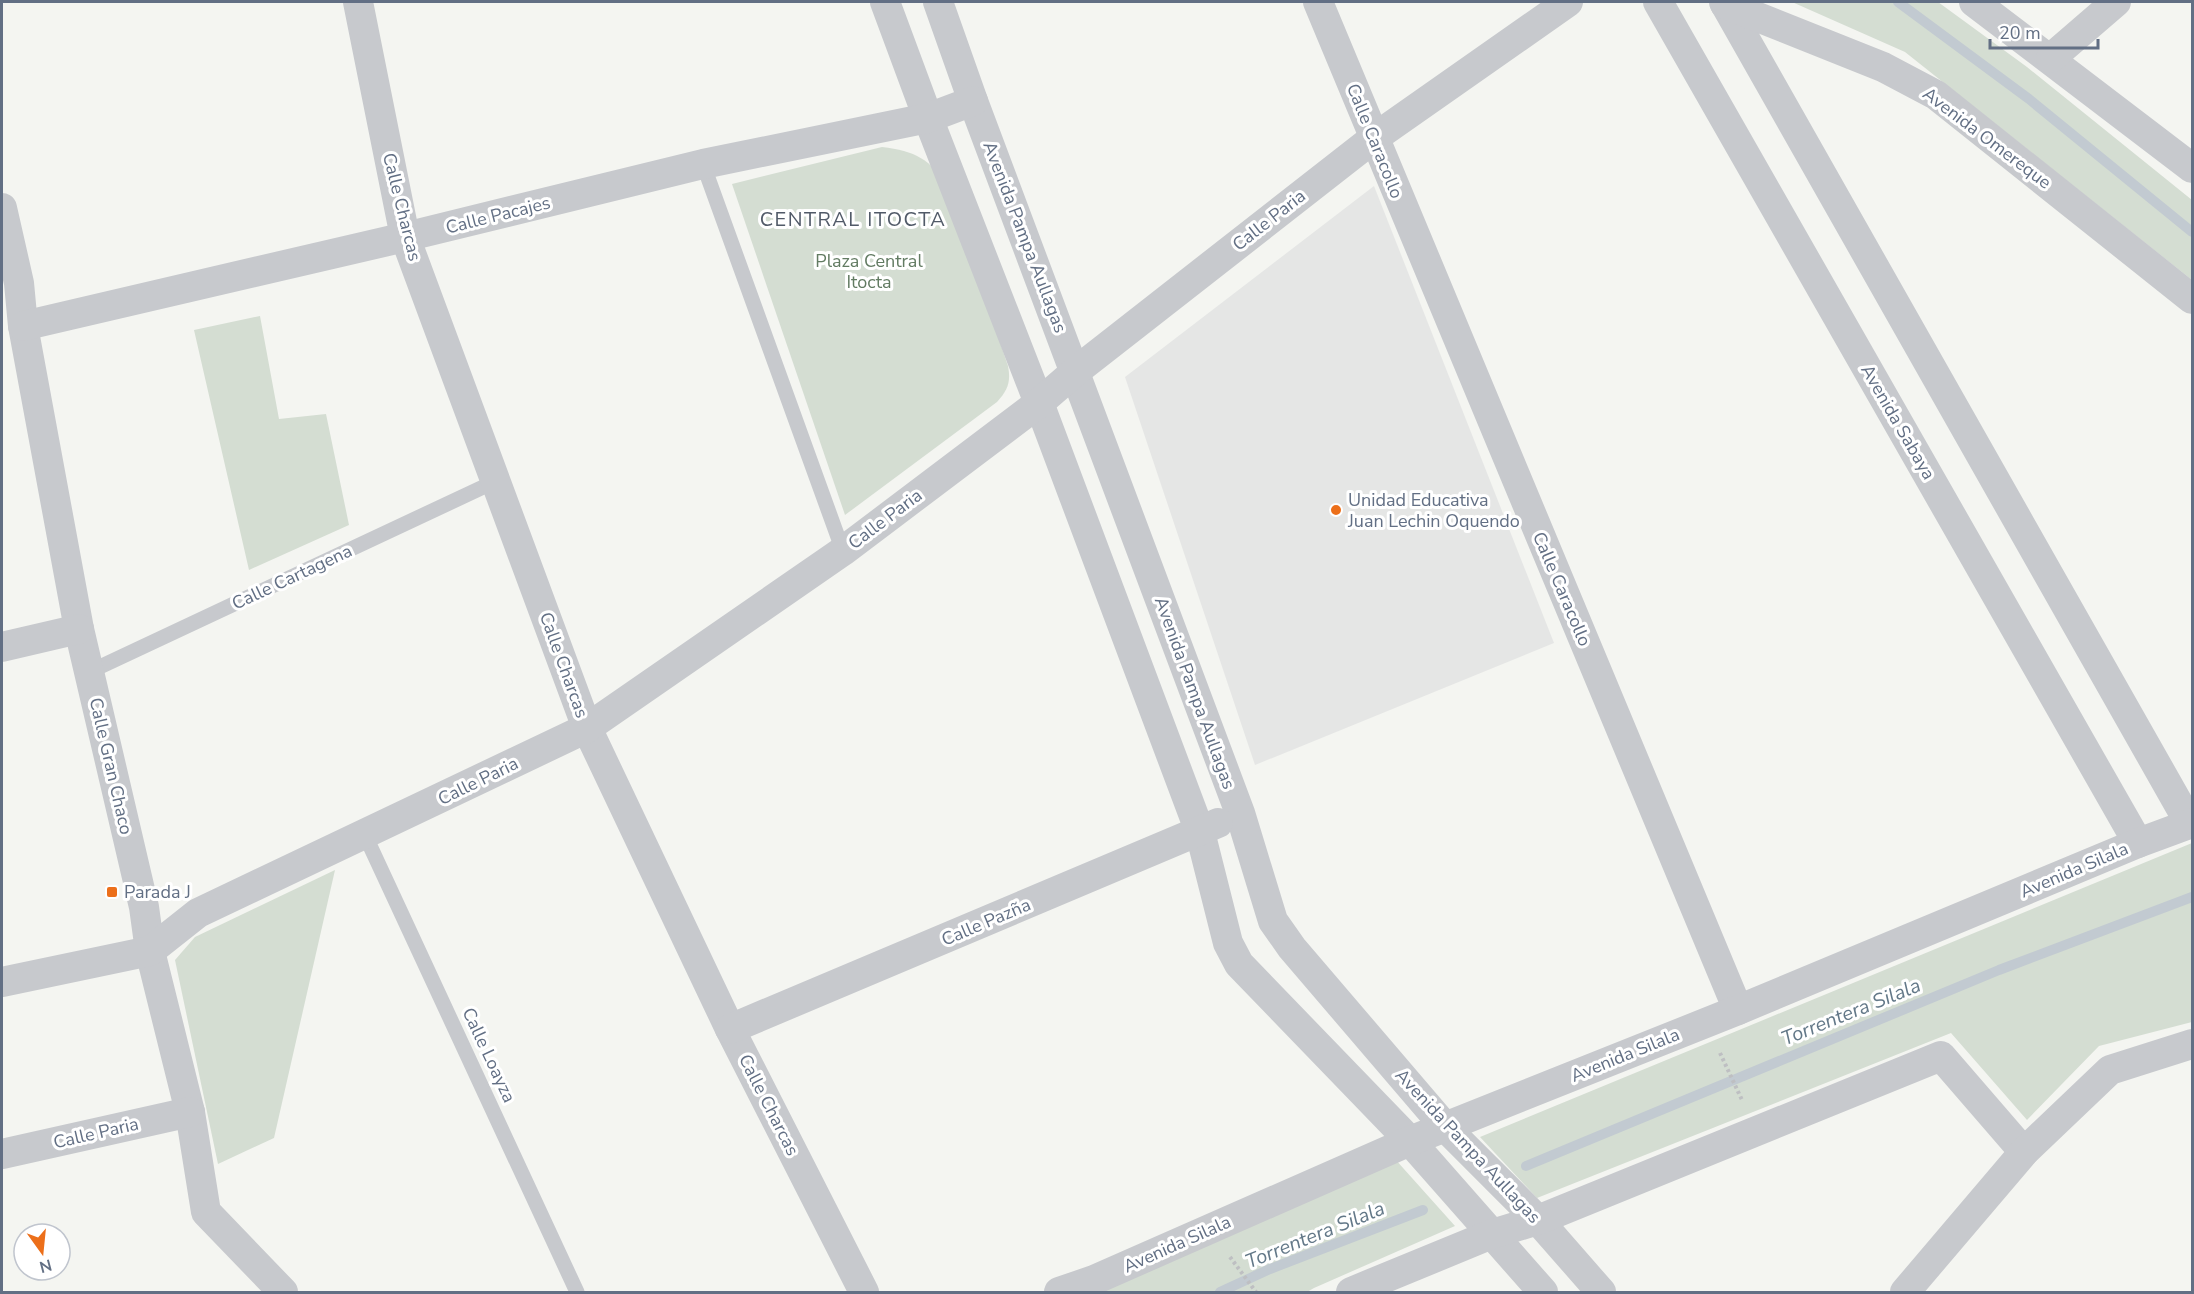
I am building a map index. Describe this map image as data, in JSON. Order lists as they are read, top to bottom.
{
  "streets": {
    "street": [
      "Avenida Omereque",
      "Calle Caracollo",
      "Calle Charcas",
      "Calle Pacajes",
      "Calle Paria",
      "Avenida Pampa Aullagas",
      "Avenida Sabaya",
      "Calle Gran Chaco",
      "Avenida Silala",
      "Calle Pazña"
    ],
    "lane": ["Calle Cartagena", "Calle Loayza"]
  },
  "crossings": [
    ["Calle Caracollo", "Calle Paria"],
    ["Calle Caracollo", "Avenida Silala"],
    ["Calle Charcas", "Calle Pacajes"],
    ["Calle Charcas", "Calle Paria"],
    ["Calle Charcas", "Calle Cartagena"],
    ["Calle Charcas", "Calle Pazña"],
    ["Calle Pacajes", "Avenida Pampa Aullagas"],
    ["Calle Pacajes", "Calle Gran Chaco"],
    ["Calle Paria", "Avenida Pampa Aullagas"],
    ["Calle Paria", "Calle Gran Chaco"],
    ["Calle Paria", "Calle Loayza"],
    ["Avenida Pampa Aullagas", "Avenida Silala"],
    ["Avenida Pampa Aullagas", "Calle Pazña"],
    ["Avenida Sabaya", "Avenida Silala"],
    ["Calle Cartagena", "Calle Gran Chaco"]
  ],
  "districts": ["CENTRAL ITOCTA"],
  "water": ["Torrentera Silala"],
  "parks": ["Plaza Central Itocta"],
  "places": {
    "other": ["Unidad Educativa Juan Lechin Oquendo"],
    "transit": ["Parada J"]
  },
  "scale_bar": "20 m",
  "north": "bottom"
}
